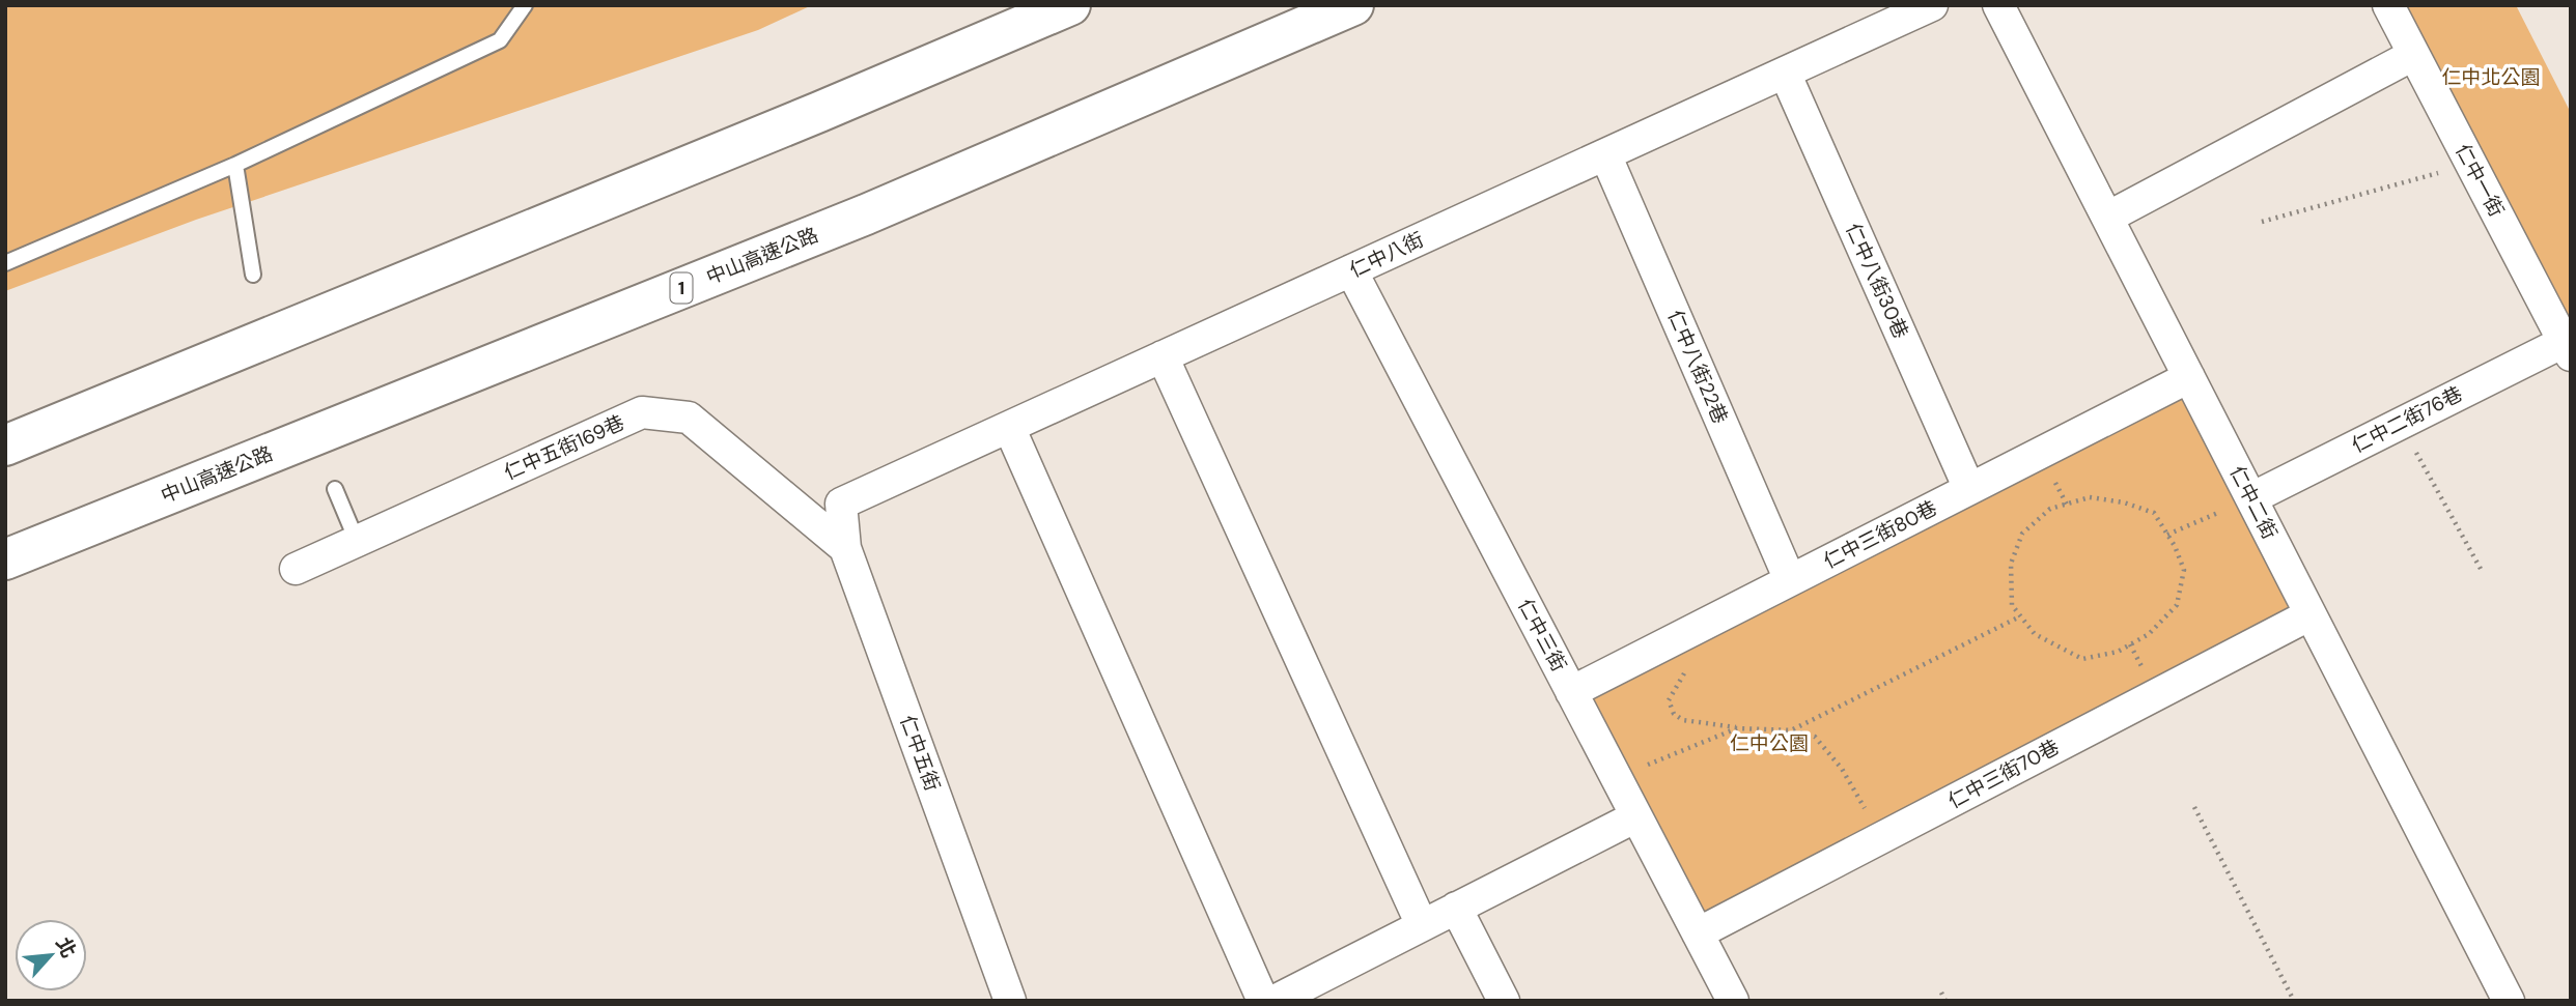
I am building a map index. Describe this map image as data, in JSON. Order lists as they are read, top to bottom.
{
  "streets": {
    "highway": ["中山高速公路", "1"],
    "street": [
      "仁中一街",
      "仁中八街",
      "仁中八街30巷",
      "仁中八街22巷",
      "仁中二街76巷",
      "仁中五街169巷",
      "仁中二街",
      "仁中三街80巷",
      "仁中三街",
      "仁中五街",
      "仁中三街70巷"
    ]
  },
  "crossings": [
    ["仁中一街", "仁中二街76巷"],
    ["仁中八街", "仁中八街30巷"],
    ["仁中八街", "仁中八街22巷"],
    ["仁中八街", "仁中三街"],
    ["仁中八街", "仁中五街"],
    ["仁中八街30巷", "仁中三街80巷"],
    ["仁中八街22巷", "仁中三街80巷"],
    ["仁中二街76巷", "仁中二街"],
    ["仁中五街169巷", "仁中五街"],
    ["仁中二街", "仁中三街80巷"],
    ["仁中二街", "仁中三街70巷"],
    ["仁中三街80巷", "仁中三街"],
    ["仁中三街", "仁中三街70巷"]
  ],
  "parks": ["仁中北公園", "仁中公園"],
  "north": "top right"
}
